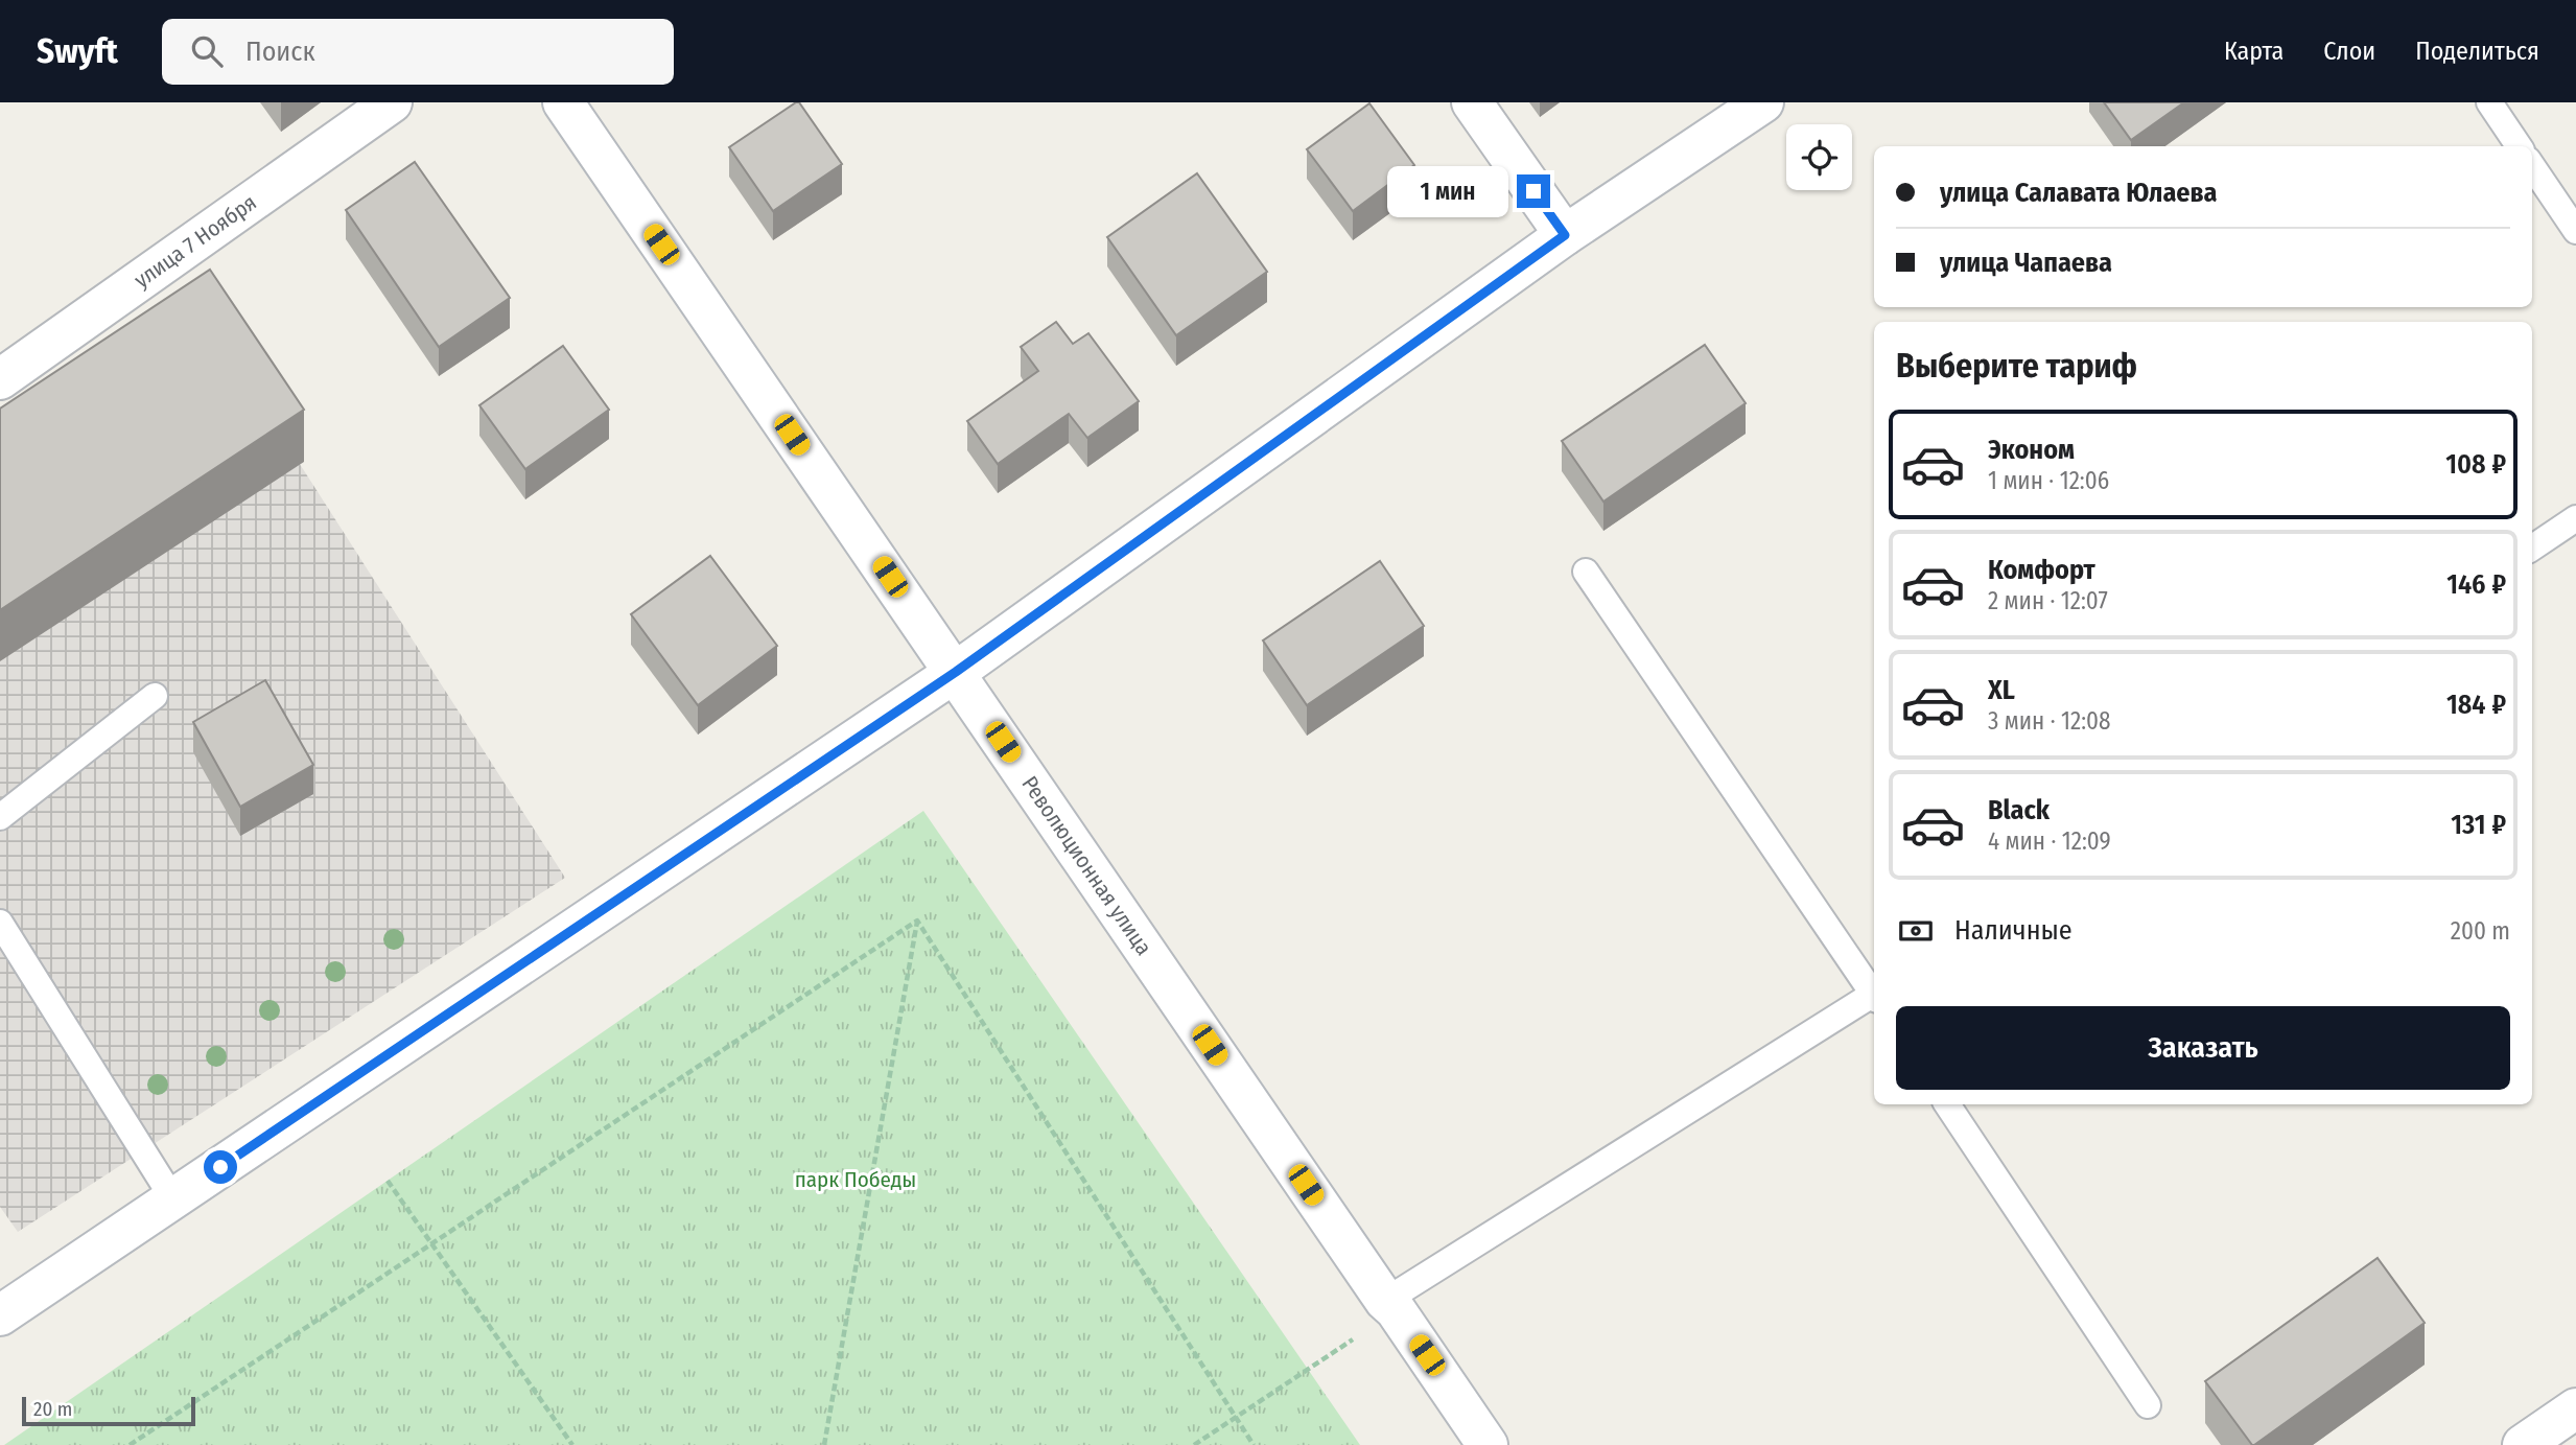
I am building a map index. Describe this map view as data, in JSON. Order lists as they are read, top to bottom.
{
  "streets": {
    "street": ["улица 7 Ноября", "Революционная улица"]
  },
  "parks": ["парк Победы"],
  "scale_bar": "20 m",
  "page": {
    "header": "Swyft",
    "search": "Поиск",
    "nav": ["Карта", "Слои", "Поделиться"],
    "banner": ["улица Салавата Юлаева", "улица Чапаева"],
    "bubble": "1 мин",
    "heading": "Выберите тариф",
    "list": [
      {
        "name": "Эконом",
        "note": "1 мин · 12:06",
        "value": "108 ₽"
      },
      {
        "name": "Комфорт",
        "note": "2 мин · 12:07",
        "value": "146 ₽"
      },
      {
        "name": "XL",
        "note": "3 мин · 12:08",
        "value": "184 ₽"
      },
      {
        "name": "Black",
        "note": "4 мин · 12:09",
        "value": "131 ₽"
      }
    ],
    "pay": ["Наличные", "200 m"],
    "buttons": "Заказать",
    "scale": "20 m"
  }
}
